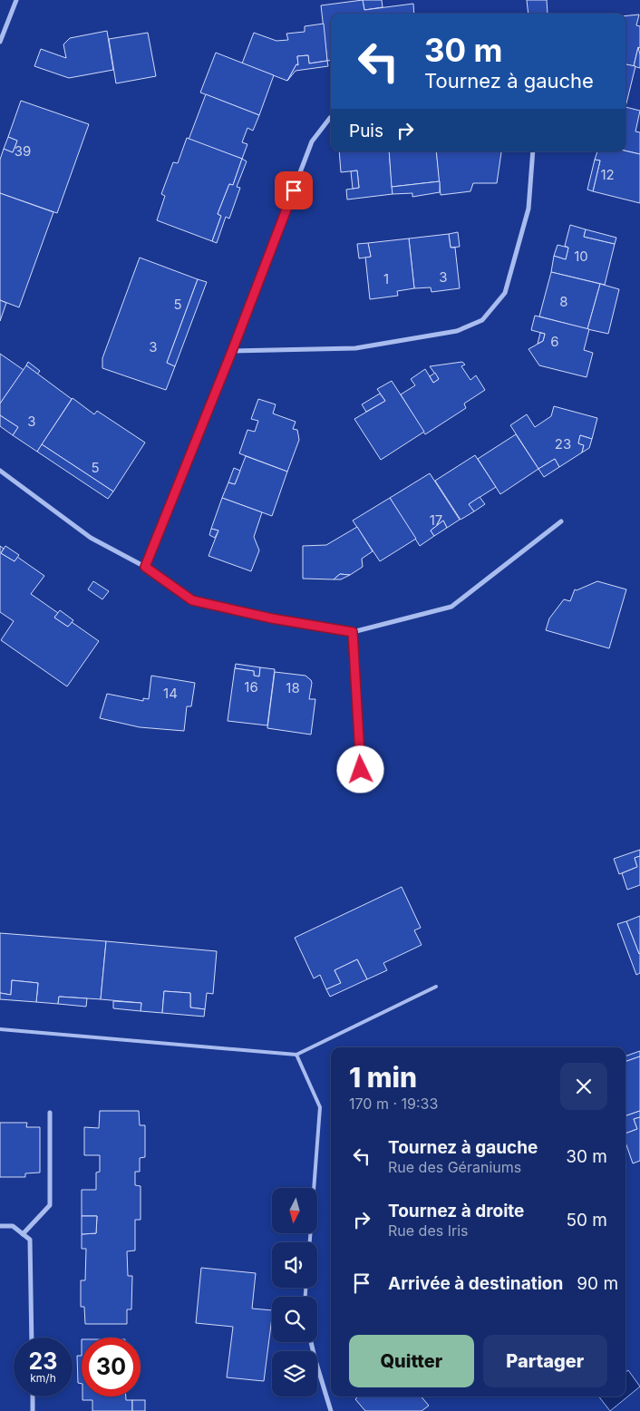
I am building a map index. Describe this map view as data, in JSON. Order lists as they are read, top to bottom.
{
  "house_numbers": [
    "39",
    "12",
    "10",
    "3",
    "1",
    "8",
    "5",
    "6",
    "3",
    "3",
    "23",
    "5",
    "17",
    "16",
    "18",
    "14"
  ],
  "north": "bottom",
  "page": {
    "turn": ["30 m", "Tournez à gauche"],
    "then": "Puis",
    "heading": ["1 min", "170 m · 19:33"],
    "list": [
      {
        "name": "Tournez à gauche",
        "note": "Rue des Géraniums",
        "value": "30 m"
      },
      {
        "name": "Tournez à droite",
        "note": "Rue des Iris",
        "value": "50 m"
      },
      {
        "name": "Arrivée à destination",
        "value": "90 m"
      }
    ],
    "buttons": ["Quitter", "Partager"],
    "speed": "23 km/h",
    "limit": "30"
  }
}
